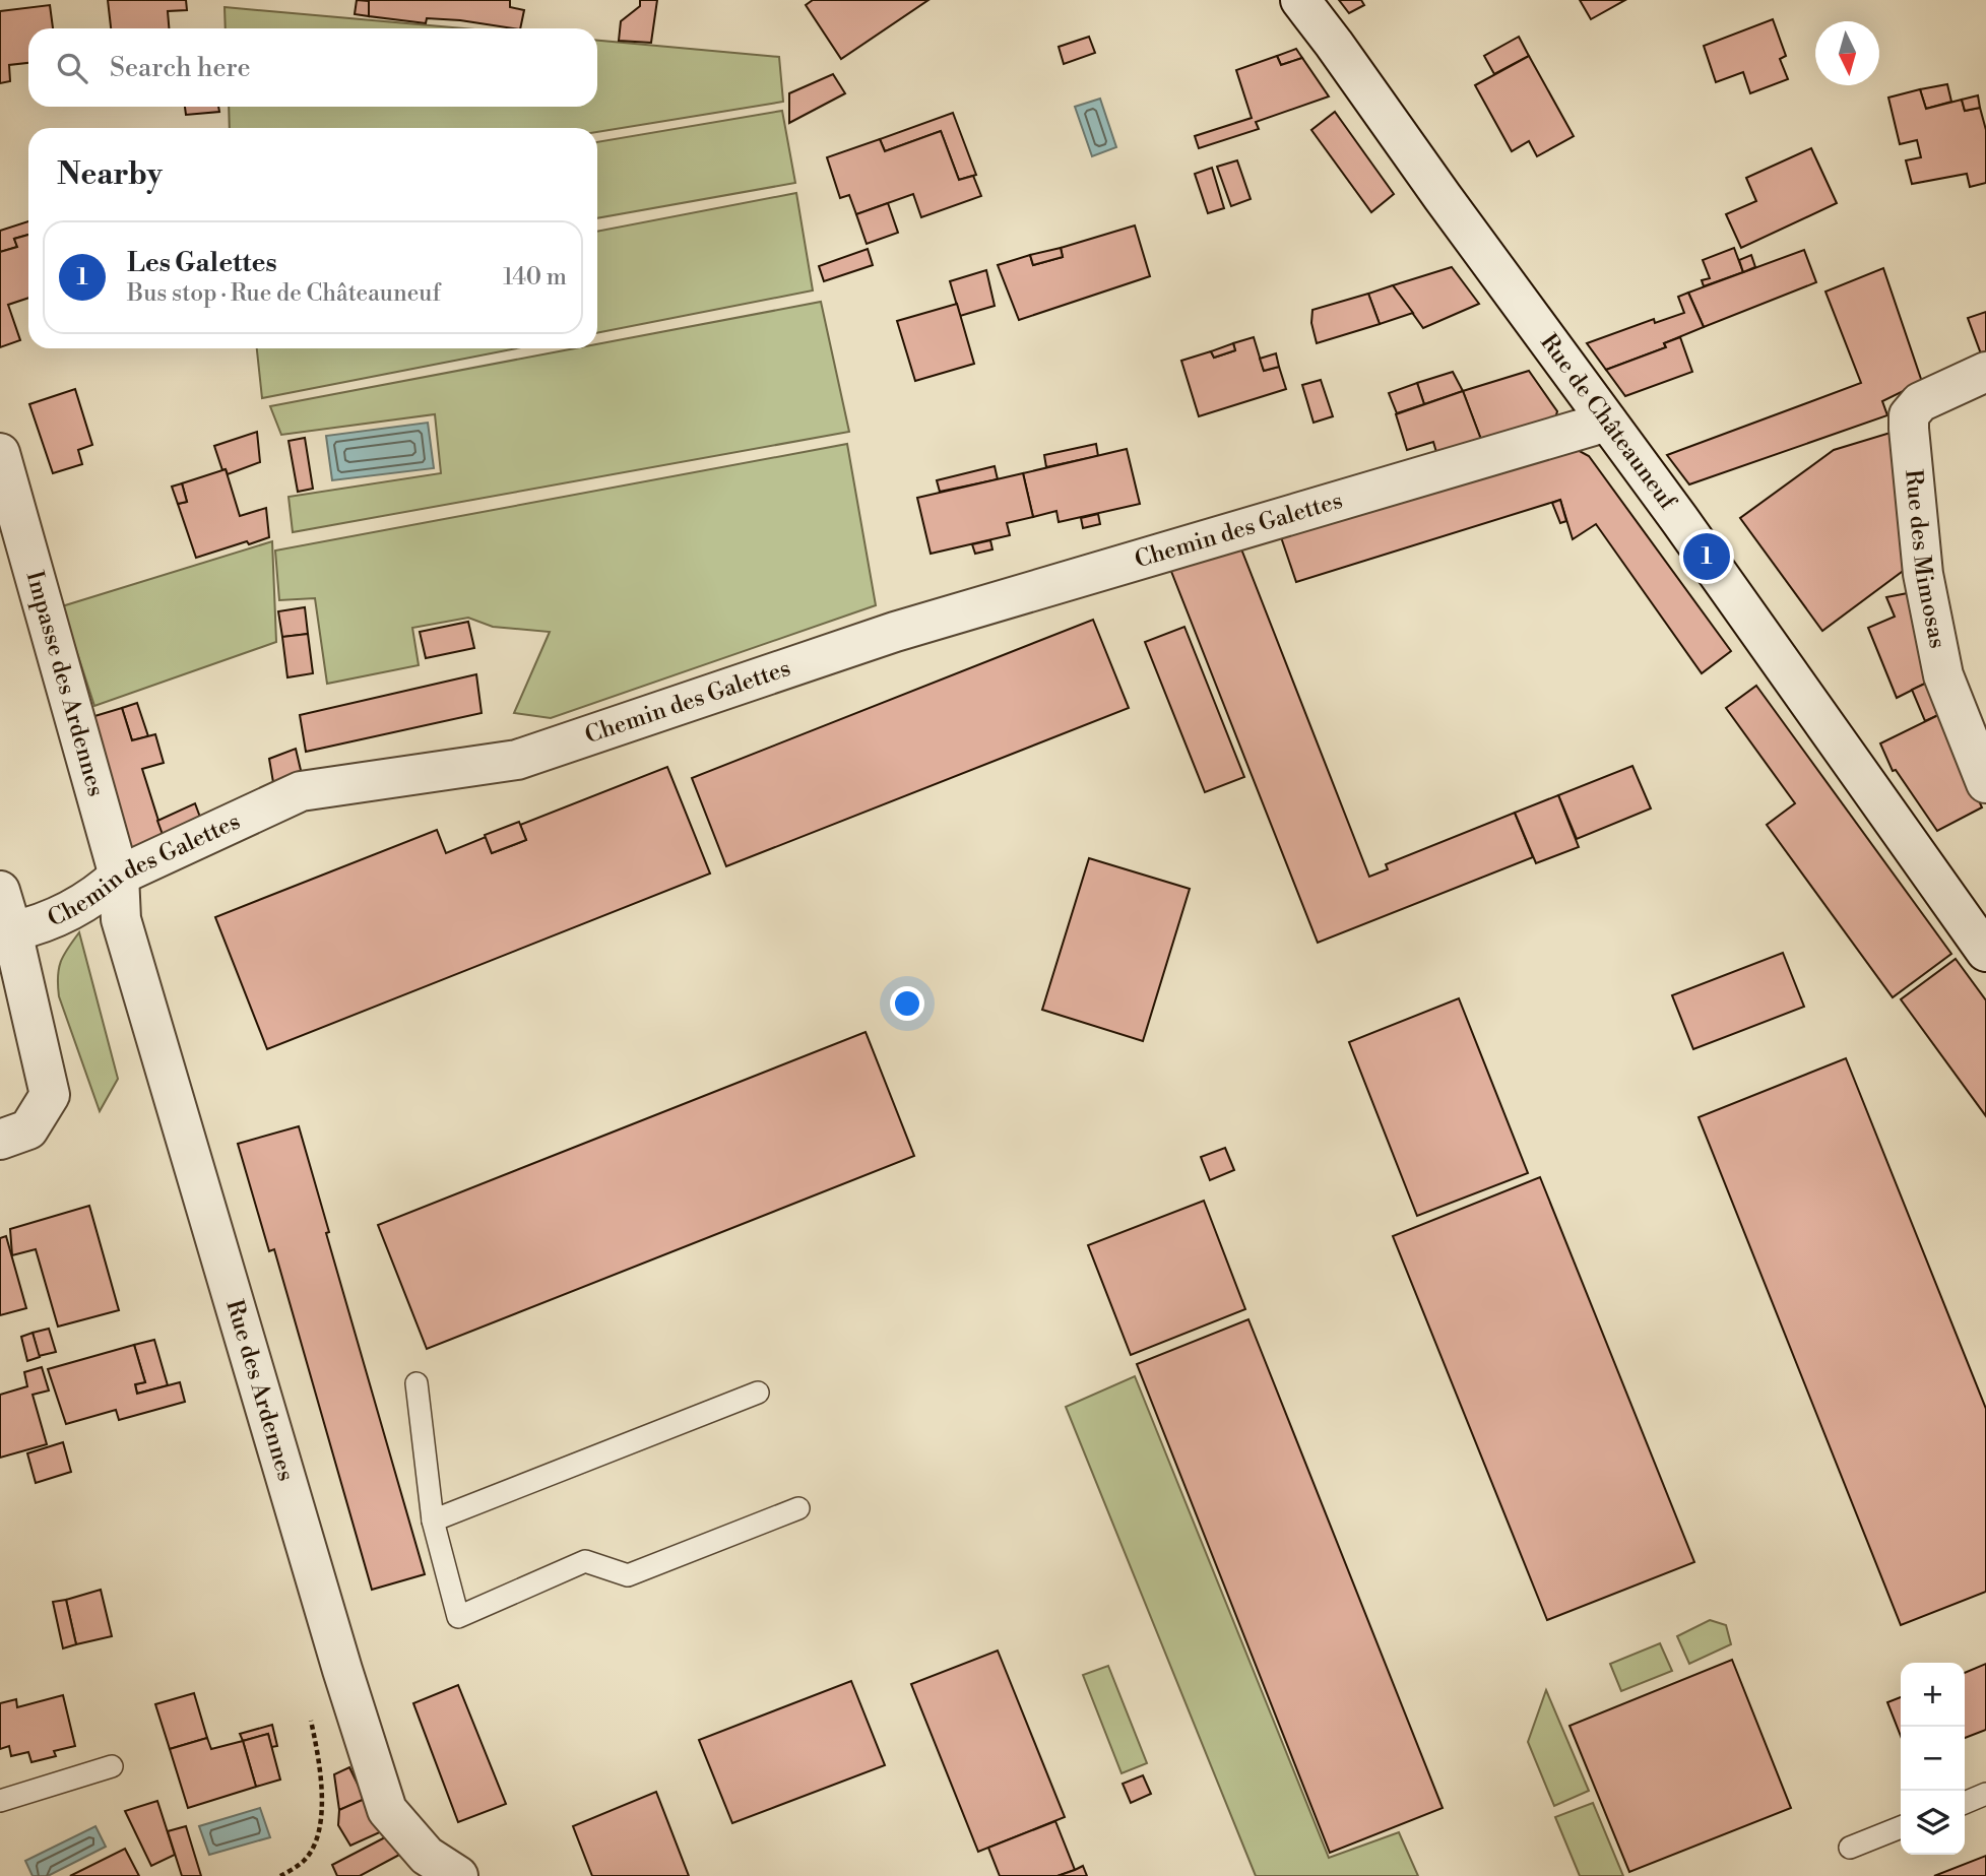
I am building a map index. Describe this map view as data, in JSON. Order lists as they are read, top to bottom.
{
  "streets": {
    "street": [
      "Rue de Châteauneuf",
      "Chemin des Galettes",
      "Rue des Mimosas",
      "Impasse des Ardennes",
      "Rue des Ardennes"
    ]
  },
  "crossings": [
    ["Rue de Châteauneuf", "Chemin des Galettes"],
    ["Chemin des Galettes", "Impasse des Ardennes"],
    ["Chemin des Galettes", "Rue des Ardennes"],
    ["Impasse des Ardennes", "Rue des Ardennes"]
  ],
  "north": "bottom",
  "page": {
    "search": "Search here",
    "heading": "Nearby",
    "list": [
      {
        "mark": "1",
        "name": "Les Galettes",
        "note": "Bus stop · Rue de Châteauneuf",
        "value": "140 m"
      }
    ],
    "pins": "1",
    "map_buttons": ["+", "−"]
  }
}
